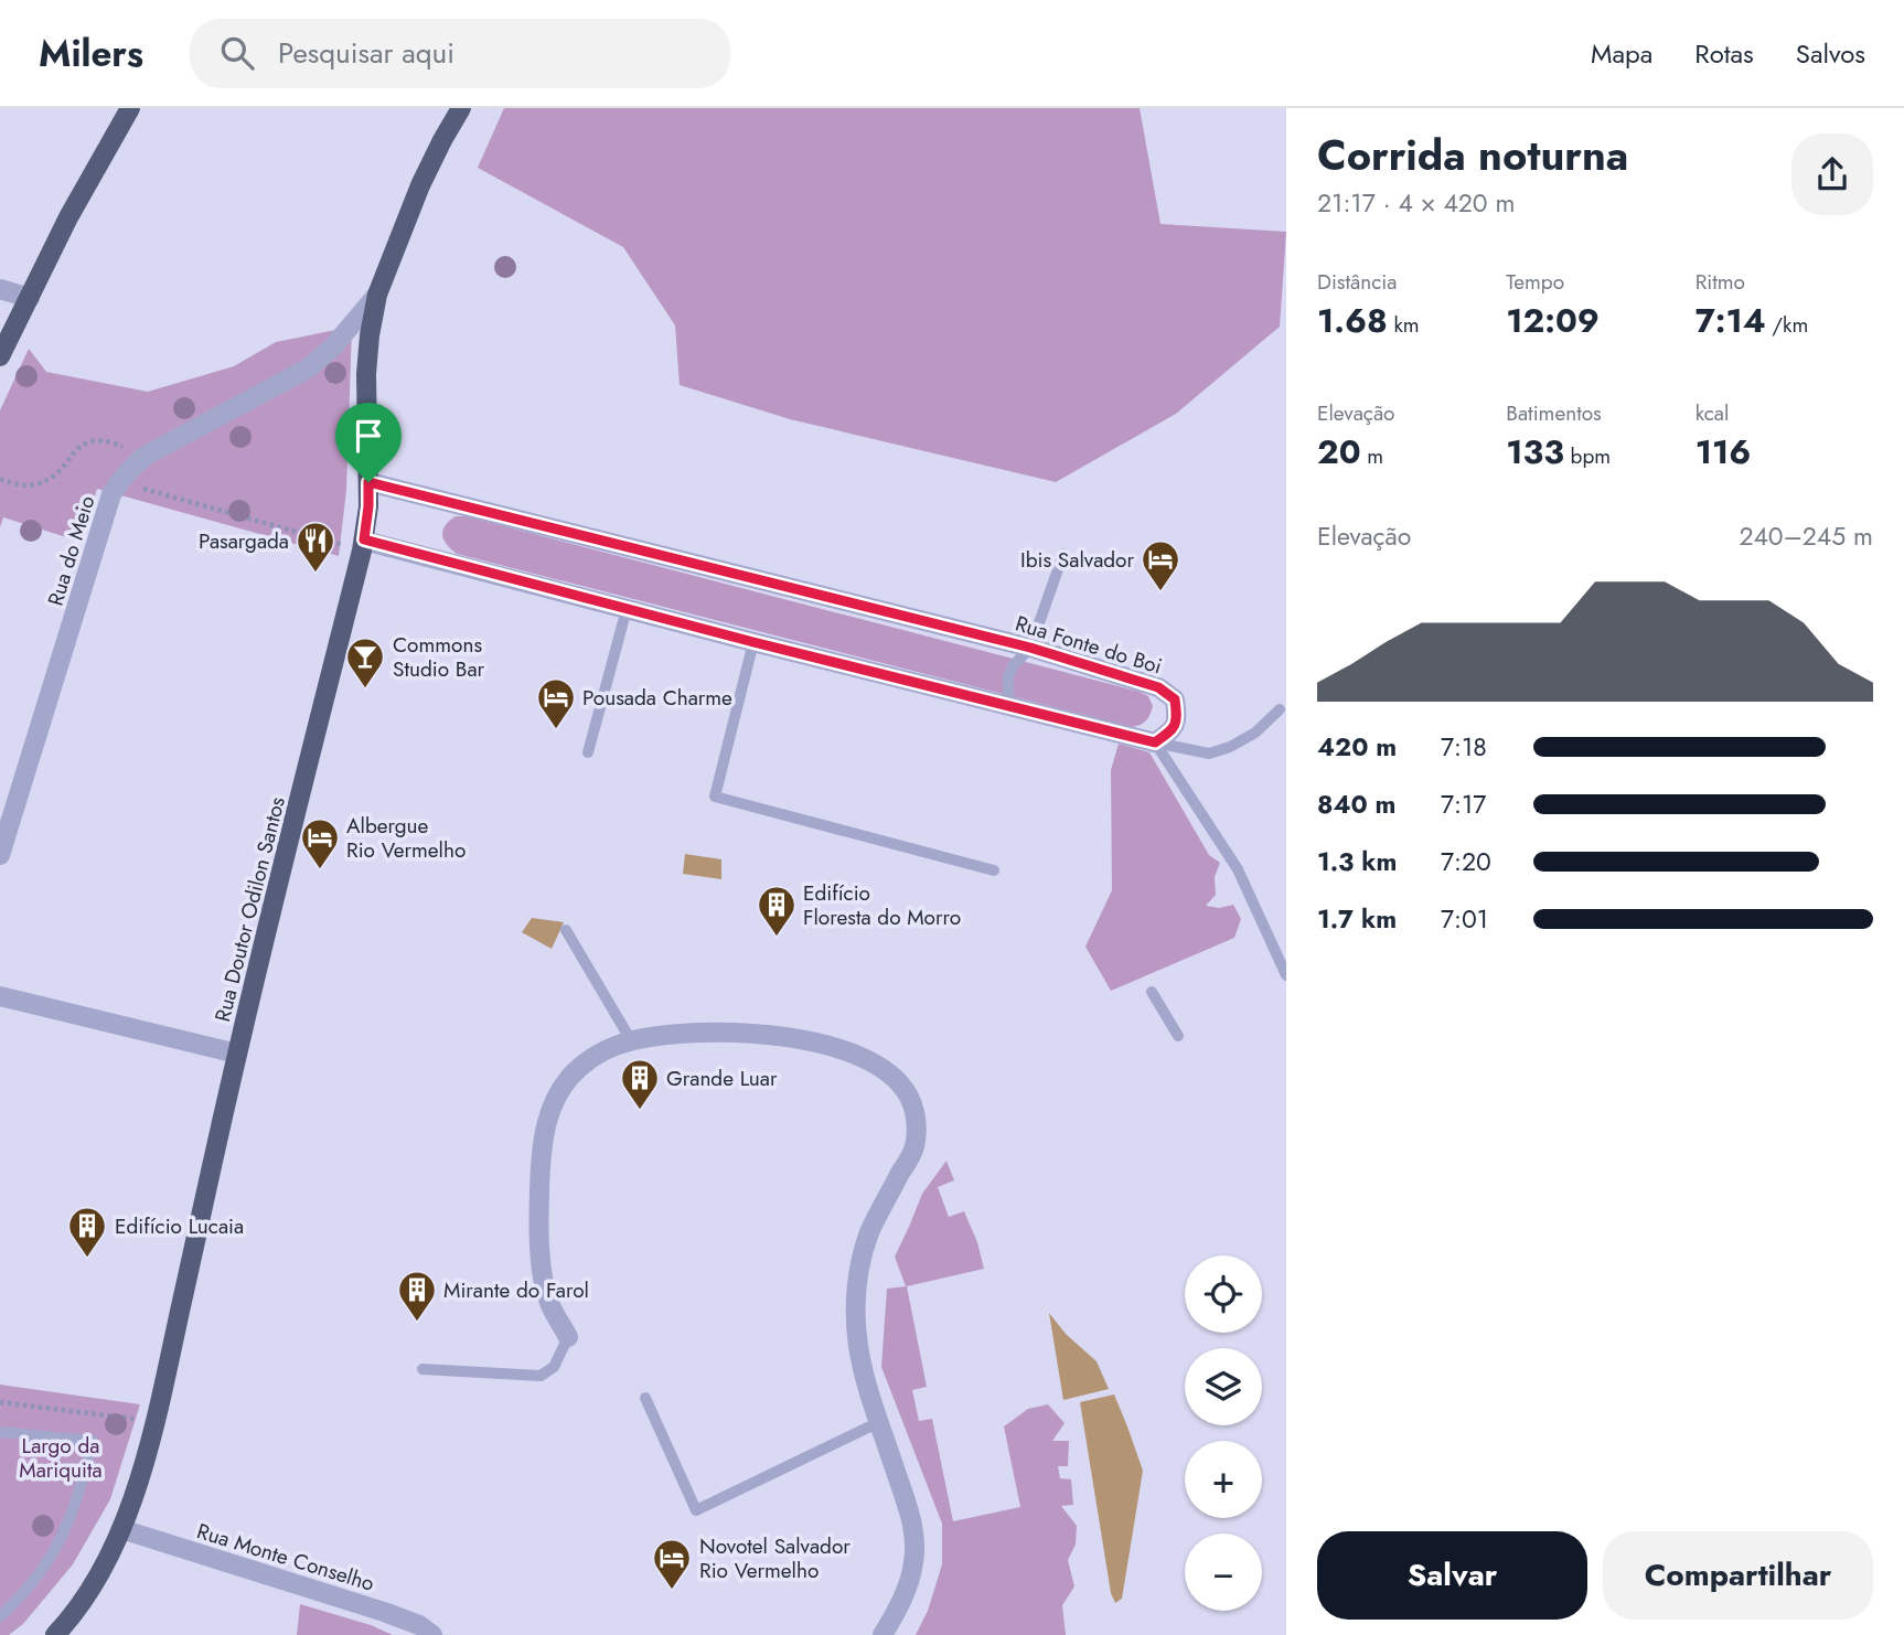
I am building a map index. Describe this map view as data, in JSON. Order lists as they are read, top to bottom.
{
  "streets": {
    "main road": ["Rua Doutor Odilon Santos"],
    "street": ["Rua do Meio", "Rua Fonte do Boi", "Rua Monte Conselho"]
  },
  "crossings": [
    ["Rua do Meio", "Rua Doutor Odilon Santos"],
    ["Rua Fonte do Boi", "Rua Doutor Odilon Santos"],
    ["Rua Doutor Odilon Santos", "Rua Monte Conselho"]
  ],
  "parks": ["Largo da Mariquita"],
  "places": {
    "restaurant": ["Pasargada"],
    "hotel": [
      "Ibis Salvador",
      "Pousada Charme",
      "Albergue Rio Vermelho",
      "Novotel Salvador Rio Vermelho"
    ],
    "bar": ["Commons Studio Bar"],
    "building": [
      "Edifício Floresta do Morro",
      "Grande Luar",
      "Edifício Lucaia",
      "Mirante do Farol"
    ]
  },
  "page": {
    "header": "Milers",
    "search": "Pesquisar aqui",
    "nav": ["Mapa", "Rotas", "Salvos"],
    "heading": ["Corrida noturna", "21:17 · 4 × 420 m"],
    "stats": [
      ["Distância", "1.68 km"],
      ["Tempo", "12:09"],
      ["Ritmo", "7:14 /km"],
      ["Elevação", "20 m"],
      ["Batimentos", "133 bpm"],
      ["kcal", "116"]
    ],
    "chart": ["Elevação", "240–245 m"],
    "list": [
      {
        "name": "420 m",
        "note": "7:18"
      },
      {
        "name": "840 m",
        "note": "7:17"
      },
      {
        "name": "1.3 km",
        "note": "7:20"
      },
      {
        "name": "1.7 km",
        "note": "7:01"
      }
    ],
    "map_buttons": ["+", "−"],
    "buttons": ["Salvar", "Compartilhar"]
  }
}
